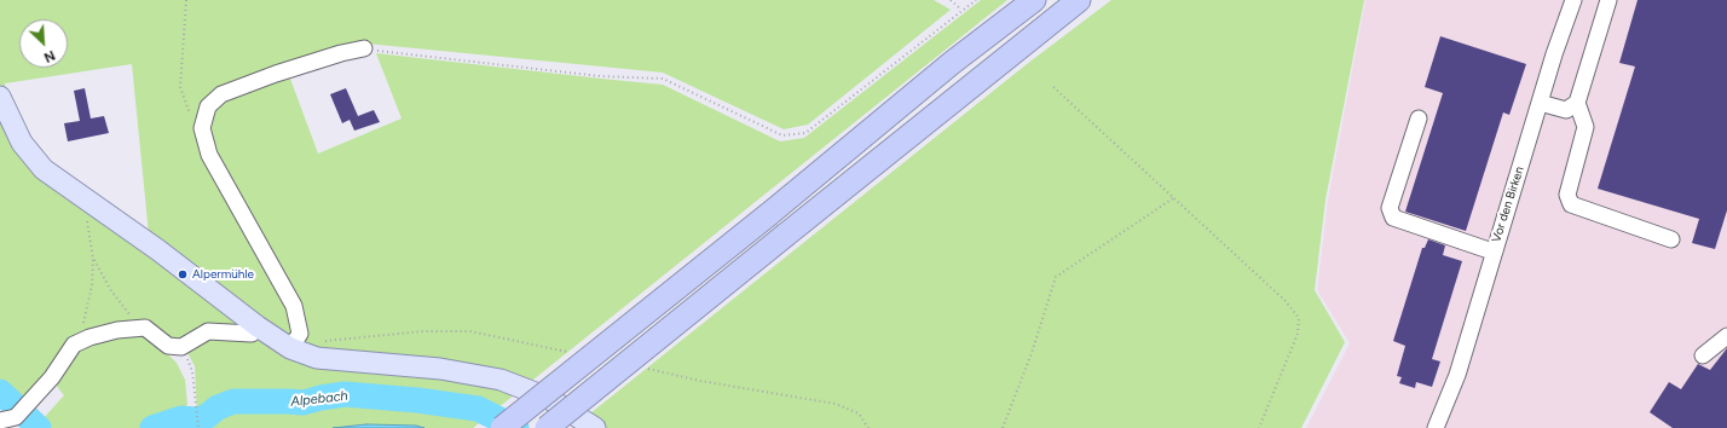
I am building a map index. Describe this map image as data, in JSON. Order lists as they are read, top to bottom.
{
  "streets": {
    "street": ["Vor den Birken"]
  },
  "water": ["Alpebach"],
  "places": ["Alpermühle"],
  "north": "bottom right"
}
